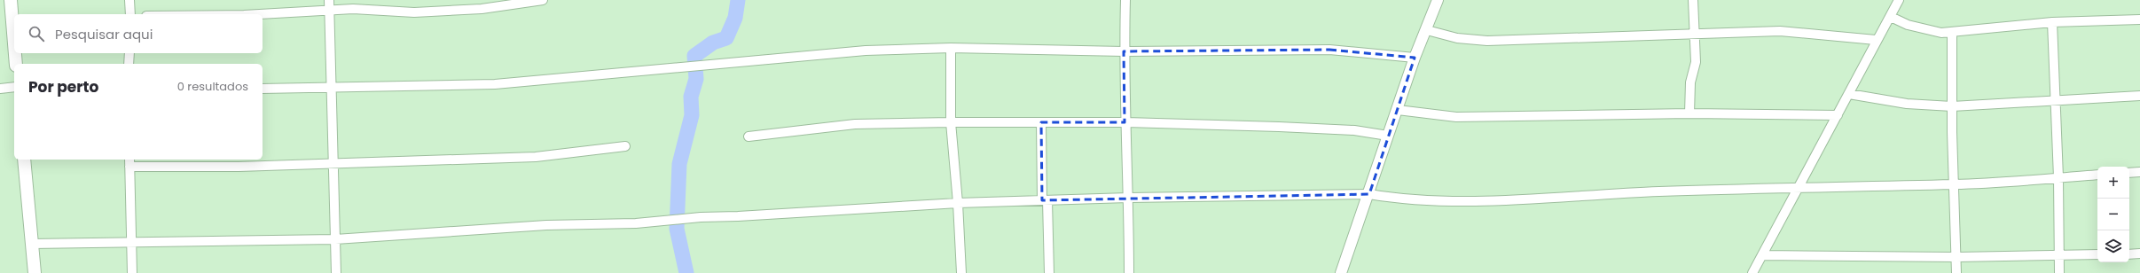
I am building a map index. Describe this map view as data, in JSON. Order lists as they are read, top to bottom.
{
  "page": {
    "search": "Pesquisar aqui",
    "heading": ["Por perto", "0 resultados"],
    "map_buttons": ["+", "−"]
  }
}
